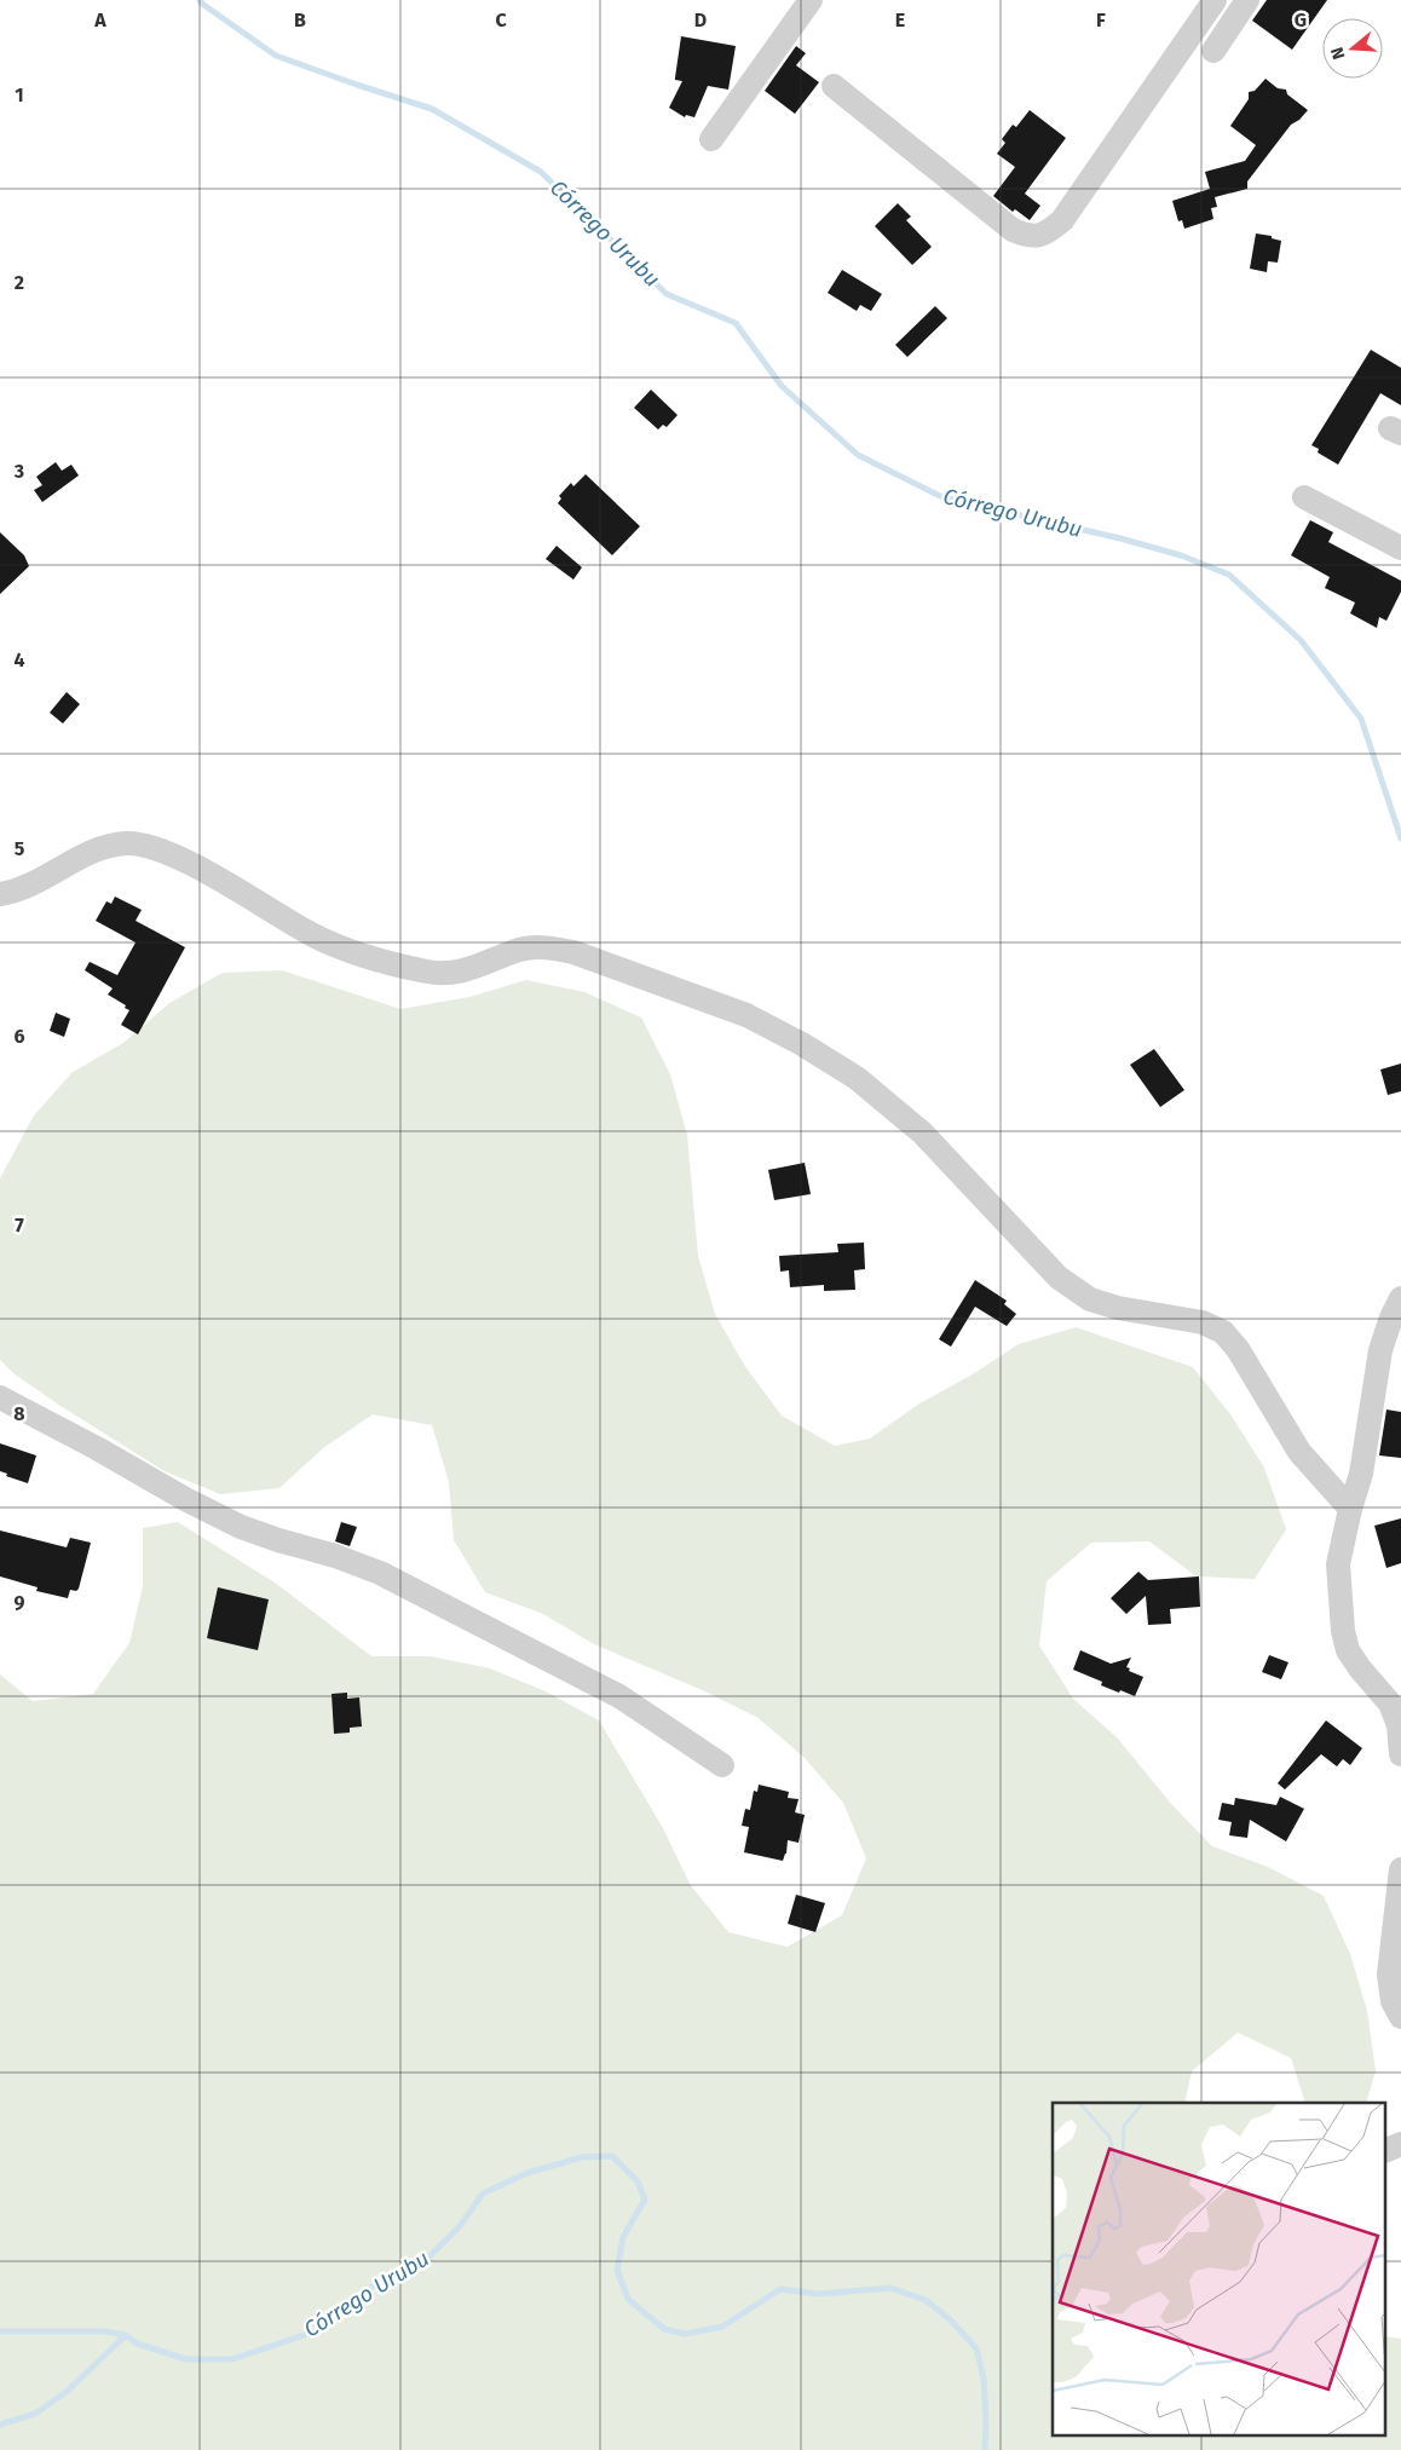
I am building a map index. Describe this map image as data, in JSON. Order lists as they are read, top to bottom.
{
  "water": ["Córrego Urubu"],
  "north": "left",
  "grid": {
    "columns": [
      "A",
      "B",
      "C",
      "D",
      "E",
      "F",
      "G"
    ],
    "rows": [
      "1",
      "2",
      "3",
      "4",
      "5",
      "6",
      "7",
      "8",
      "9"
    ]
  }
}
